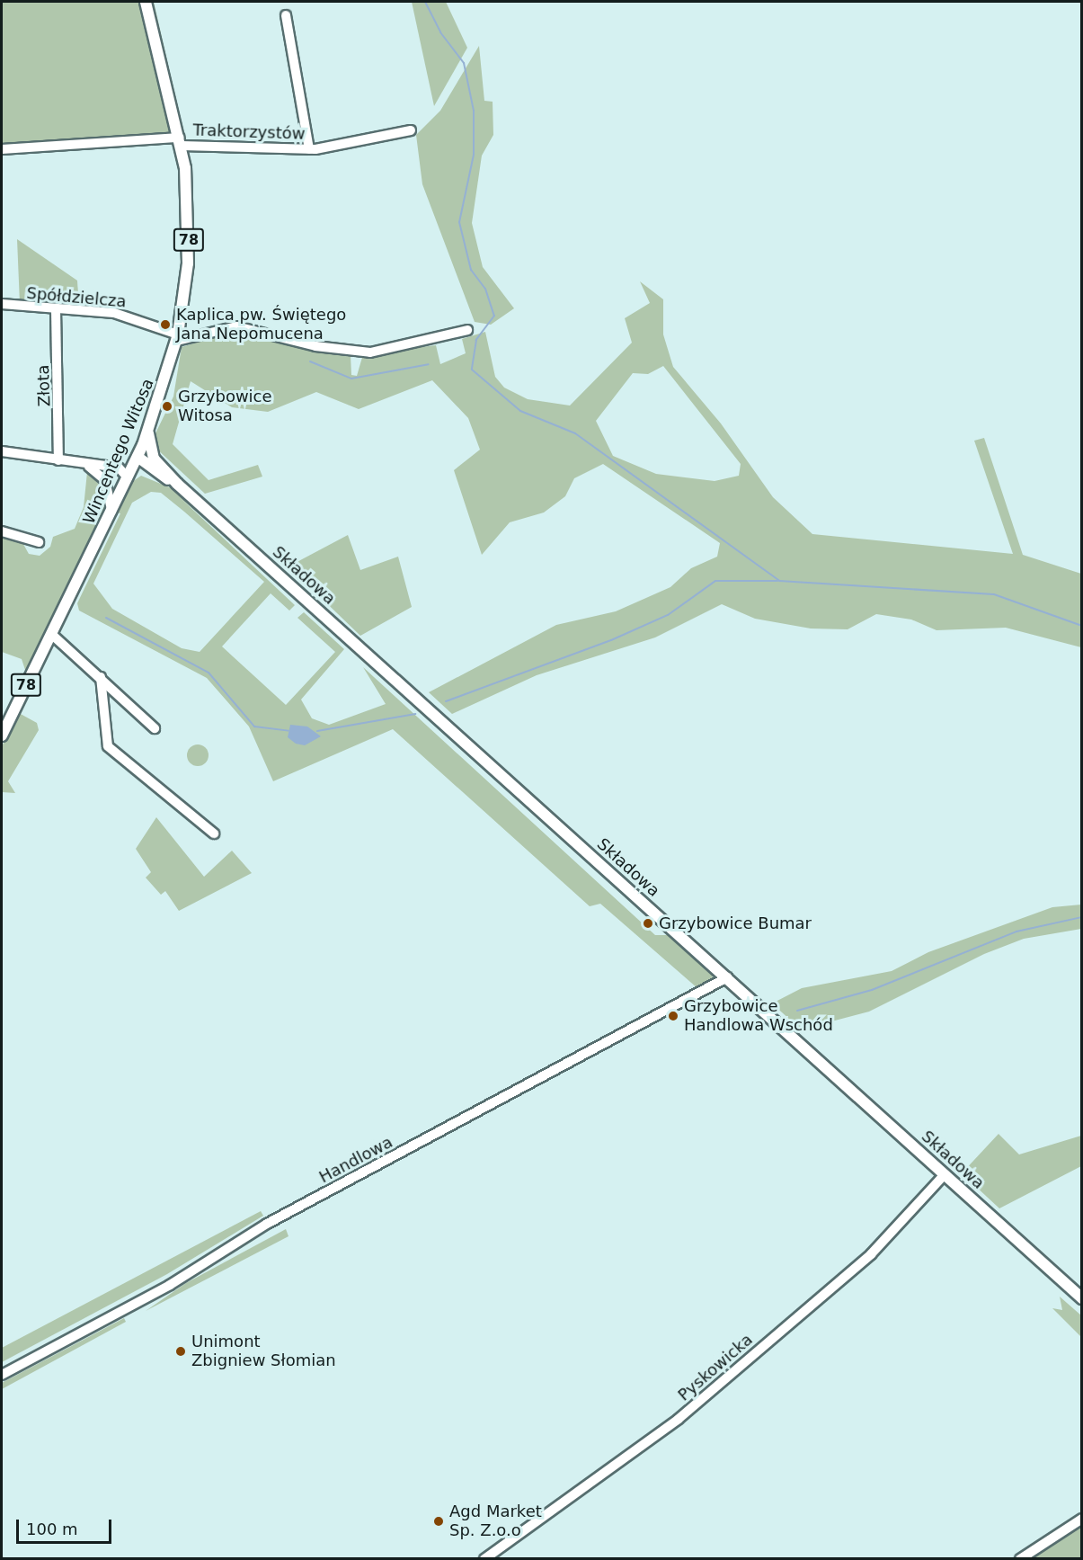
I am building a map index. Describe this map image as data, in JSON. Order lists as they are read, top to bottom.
{
  "streets": {
    "main road": ["78", "Wincentego Witosa", "Składowa"],
    "street": [
      "Traktorzystów",
      "Spółdzielcza",
      "Złota",
      "Handlowa",
      "Pyskowicka"
    ]
  },
  "crossings": [
    ["Traktorzystów", "Wincentego Witosa"],
    ["Spółdzielcza", "Złota"],
    ["Spółdzielcza", "Wincentego Witosa"],
    ["Wincentego Witosa", "Składowa"],
    ["Składowa", "Handlowa"],
    ["Składowa", "Pyskowicka"]
  ],
  "places": [
    "Kaplica pw. Świętego Jana Nepomucena",
    "Grzybowice Witosa",
    "Grzybowice Bumar",
    "Grzybowice Handlowa Wschód",
    "Unimont Zbigniew Słomian",
    "Agd Market Sp. Z.o.o"
  ],
  "scale_bar": "100 m"
}
